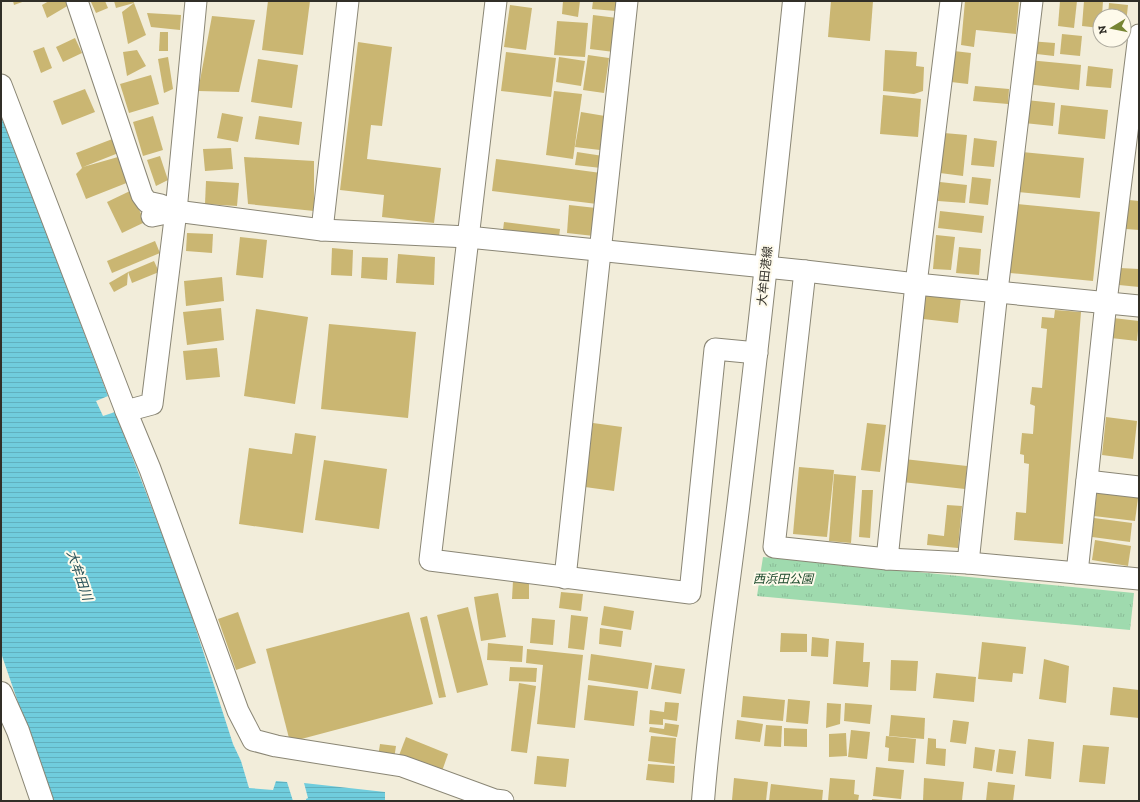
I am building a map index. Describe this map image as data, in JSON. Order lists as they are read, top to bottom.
{
  "streets": {
    "main road": ["大牟田港線"]
  },
  "water": ["大牟田川"],
  "parks": ["西浜田公園"],
  "north": "left"
}
